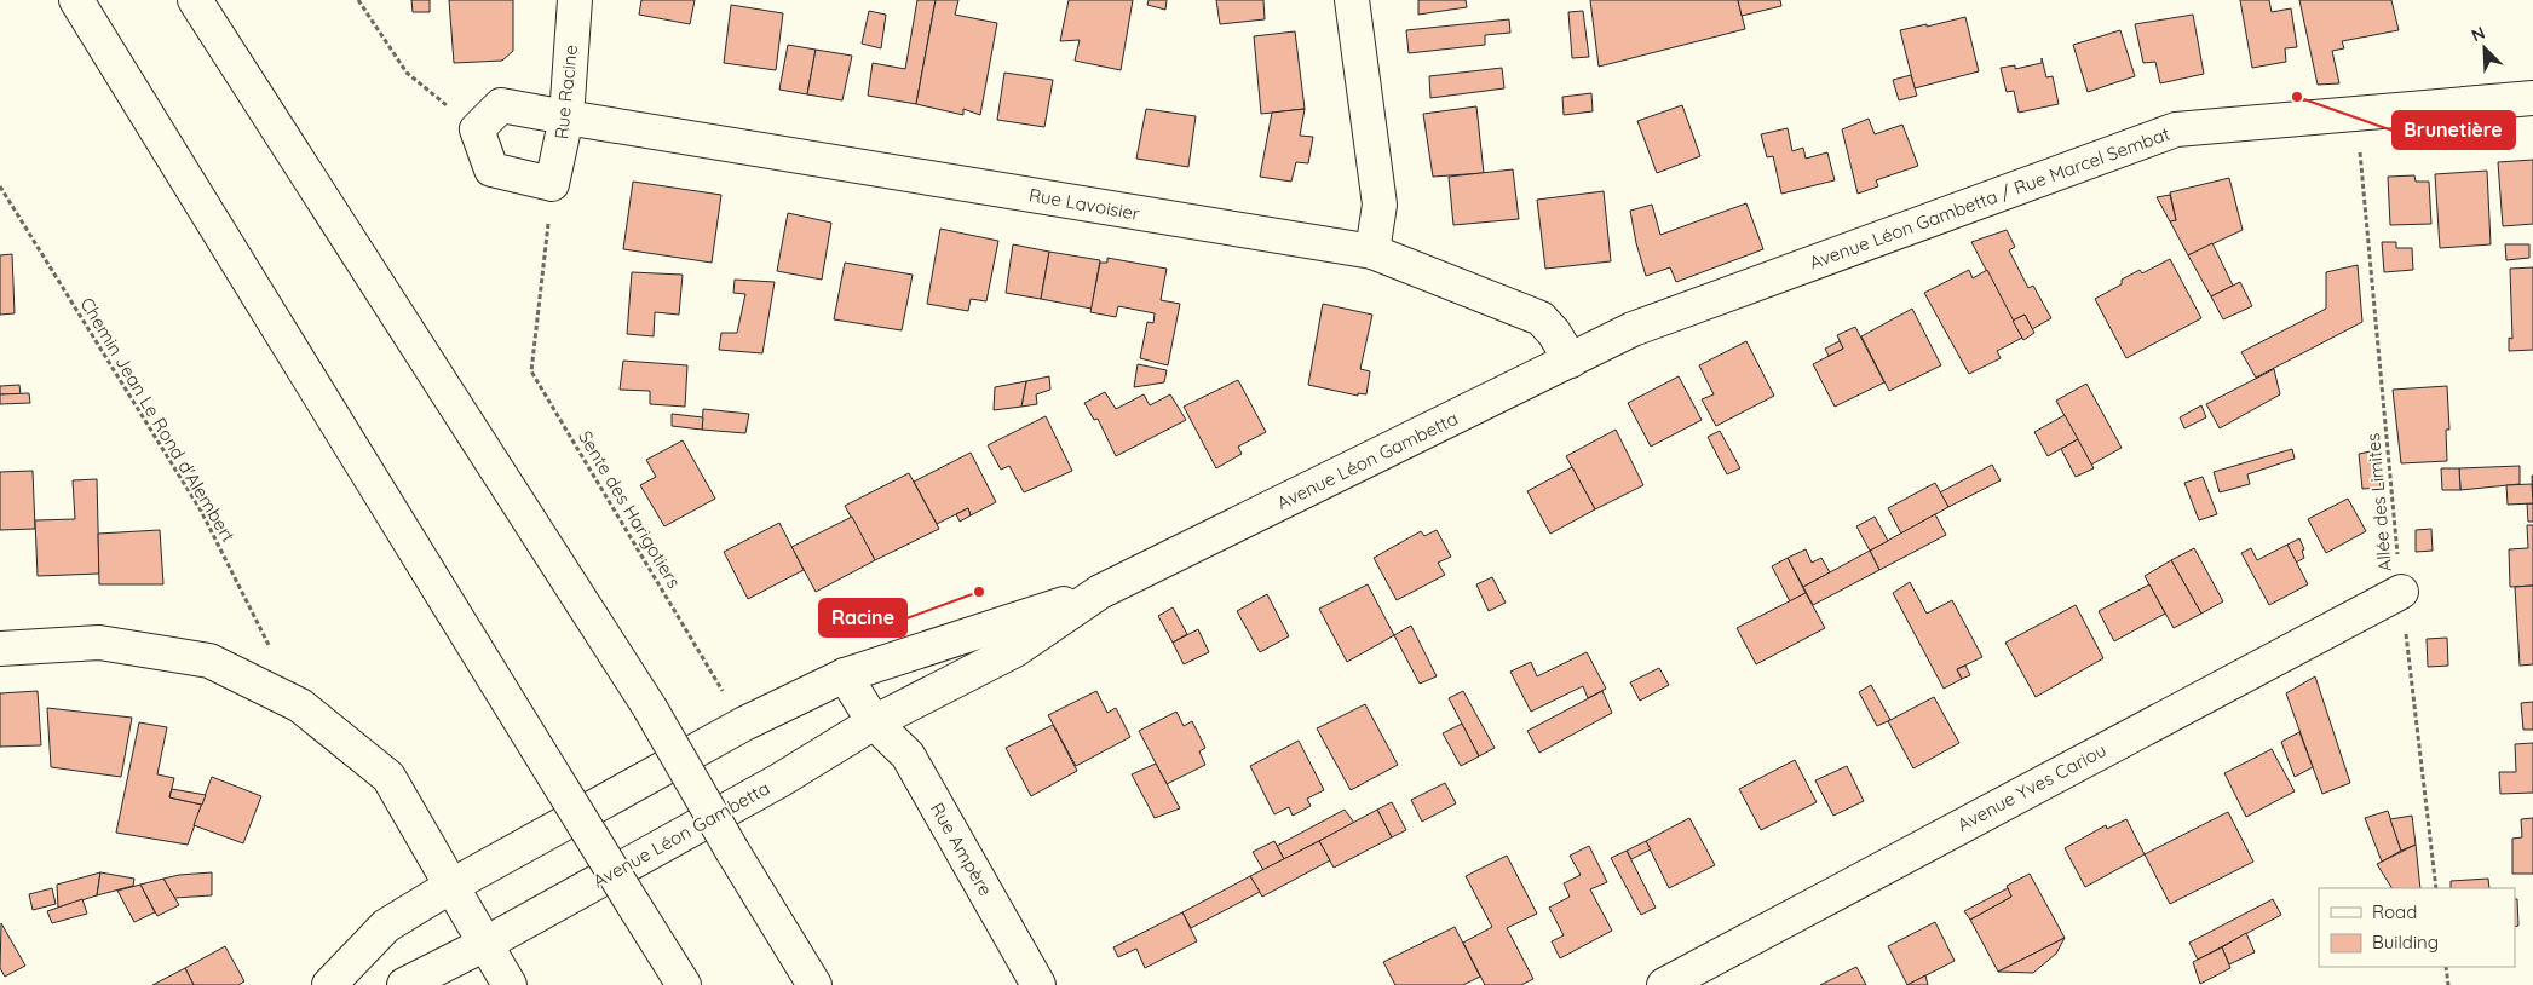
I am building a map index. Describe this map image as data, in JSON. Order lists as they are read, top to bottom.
{
  "streets": {
    "main road": [
      "Rue Racine",
      "Avenue Léon Gambetta / Rue Marcel Sembat",
      "Rue Lavoisier",
      "Avenue Léon Gambetta",
      "Avenue Yves Cariou",
      "Rue Ampère"
    ],
    "path": ["Chemin Jean Le Rond d'Alembert", "Allée des Limites", "Sente des Harigotiers"]
  },
  "crossings": [
    ["Rue Racine", "Rue Lavoisier"],
    ["Rue Racine", "Sente des Harigotiers"],
    ["Avenue Léon Gambetta / Rue Marcel Sembat", "Avenue Léon Gambetta"],
    ["Avenue Léon Gambetta / Rue Marcel Sembat", "Allée des Limites"],
    ["Rue Lavoisier", "Avenue Léon Gambetta"],
    ["Avenue Léon Gambetta", "Rue Ampère"],
    ["Allée des Limites", "Avenue Yves Cariou"]
  ],
  "places": ["Brunetière", "Racine"],
  "legend": ["Road", "Building"],
  "north": "top left"
}
